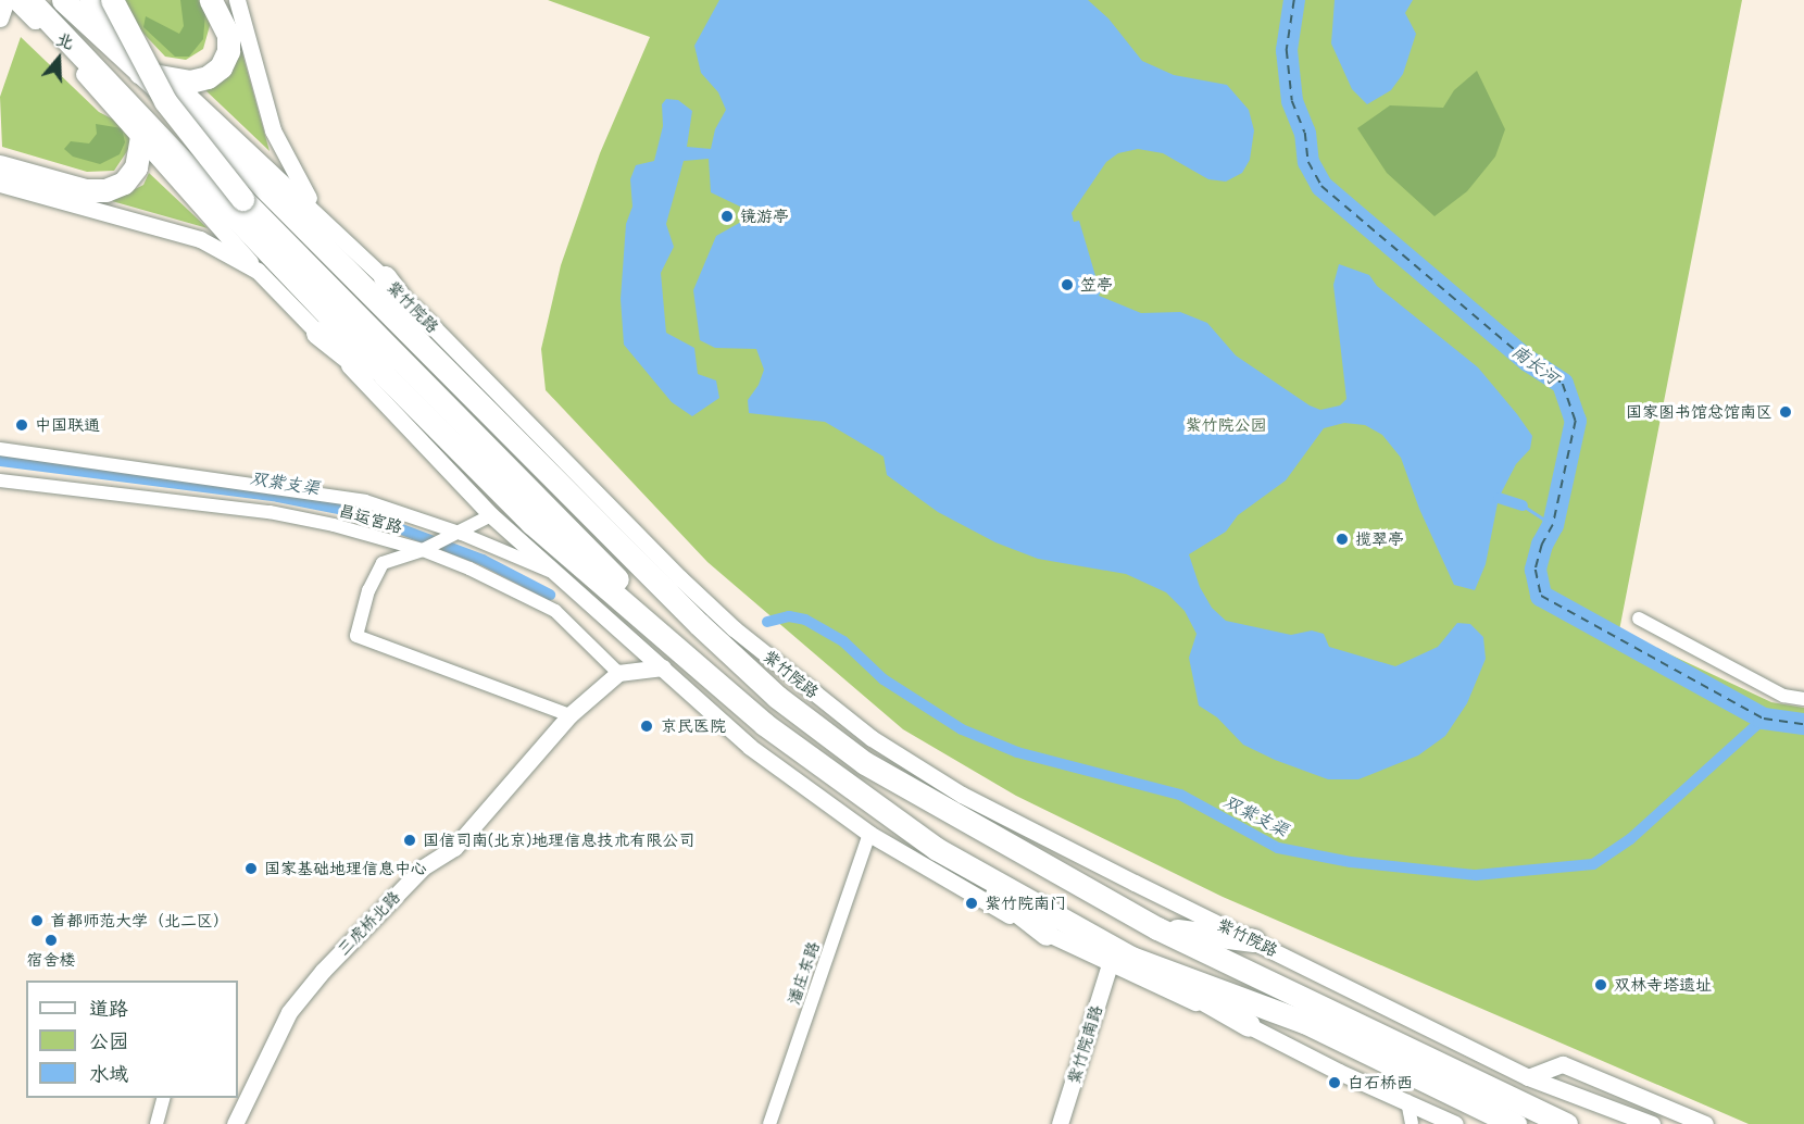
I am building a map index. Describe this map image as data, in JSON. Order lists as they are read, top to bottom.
{
  "streets": {
    "highway": ["紫竹院路"],
    "street": [
      "昌运宫路",
      "三虎桥北路",
      "潘庄东路",
      "紫竹院南路"
    ]
  },
  "crossings": [
    ["昌运宫路", "三虎桥北路"]
  ],
  "water": ["南长河", "双紫支渠"],
  "parks": ["紫竹院公园"],
  "places": [
    "镜游亭",
    "笠亭",
    "国家图书馆总馆南区",
    "中国联通",
    "揽翠亭",
    "京民医院",
    "国信司南(北京)地理信息技术有限公司",
    "国家基础地理信息中心",
    "紫竹院南门",
    "首都师范大学（北二区）",
    "宿舍楼",
    "双林寺塔遗址",
    "白石桥西"
  ],
  "legend": ["道路", "公园", "水域"],
  "north": "top"
}
